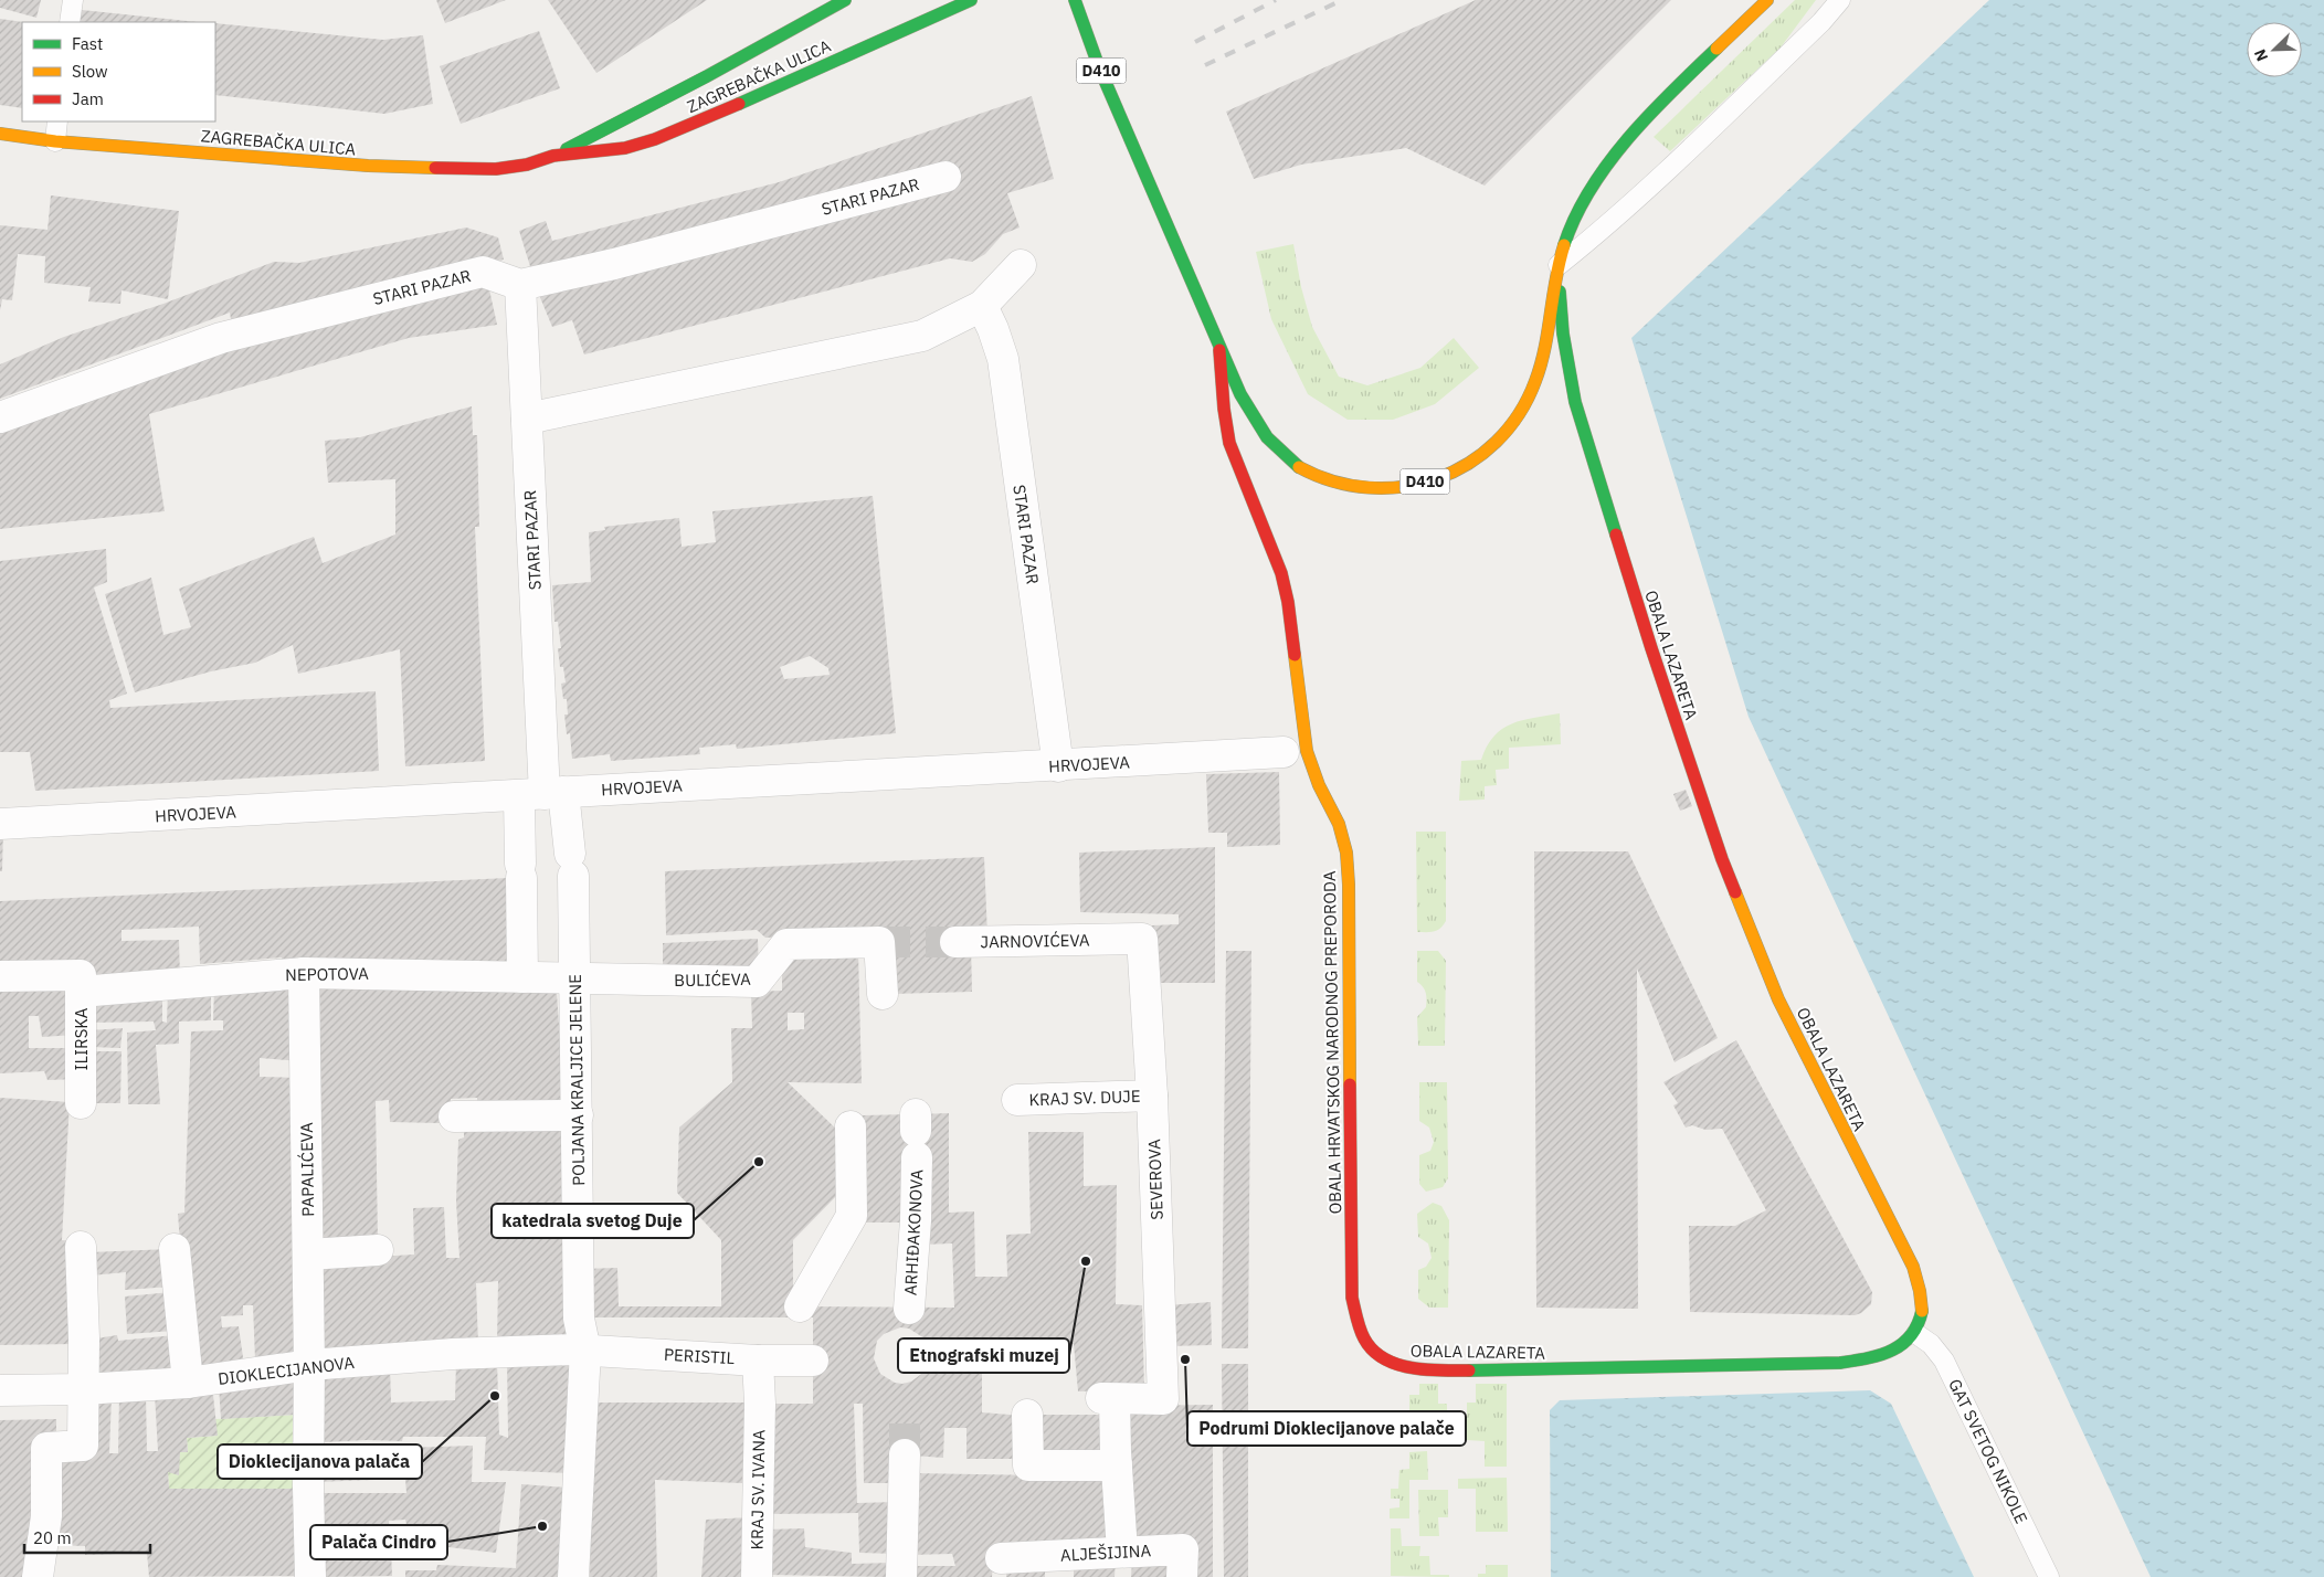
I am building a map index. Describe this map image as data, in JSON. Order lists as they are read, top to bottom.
{
  "streets": {
    "street": [
      "D410",
      "ZAGREBAČKA ULICA",
      "STARI PAZAR",
      "OBALA LAZARETA",
      "HRVOJEVA",
      "JARNOVIĆEVA",
      "NEPOTOVA",
      "BULIĆEVA",
      "ILIRSKA",
      "OBALA HRVATSKOG NARODNOG PREPORODA",
      "POLJANA KRALJICE JELENE",
      "KRAJ SV. DUJE",
      "PAPALIĆEVA",
      "SEVEROVA",
      "ARHIĐAKONOVA",
      "PERISTIL",
      "DIOKLECIJANOVA",
      "KRAJ SV. IVANA",
      "ALJEŠIJINA"
    ],
    "lane": ["GAT SVETOG NIKOLE"]
  },
  "crossings": [
    ["D410", "OBALA LAZARETA"],
    ["D410", "OBALA HRVATSKOG NARODNOG PREPORODA"],
    ["STARI PAZAR", "HRVOJEVA"],
    ["STARI PAZAR", "POLJANA KRALJICE JELENE"],
    ["OBALA LAZARETA", "OBALA HRVATSKOG NARODNOG PREPORODA"],
    ["OBALA LAZARETA", "GAT SVETOG NIKOLE"],
    ["HRVOJEVA", "POLJANA KRALJICE JELENE"],
    ["JARNOVIĆEVA", "SEVEROVA"],
    ["NEPOTOVA", "BULIĆEVA"],
    ["NEPOTOVA", "ILIRSKA"],
    ["NEPOTOVA", "POLJANA KRALJICE JELENE"],
    ["NEPOTOVA", "PAPALIĆEVA"],
    ["BULIĆEVA", "POLJANA KRALJICE JELENE"],
    ["POLJANA KRALJICE JELENE", "PERISTIL"],
    ["POLJANA KRALJICE JELENE", "DIOKLECIJANOVA"],
    ["KRAJ SV. DUJE", "SEVEROVA"],
    ["PAPALIĆEVA", "DIOKLECIJANOVA"],
    ["PERISTIL", "DIOKLECIJANOVA"],
    ["PERISTIL", "KRAJ SV. IVANA"]
  ],
  "places": [
    "katedrala svetog Duje",
    "Etnografski muzej",
    "Podrumi Dioklecijanove palače",
    "Dioklecijanova palača",
    "Palača Cindro"
  ],
  "legend": ["Fast", "Slow", "Jam"],
  "scale_bar": "20 m",
  "north": "bottom left"
}
